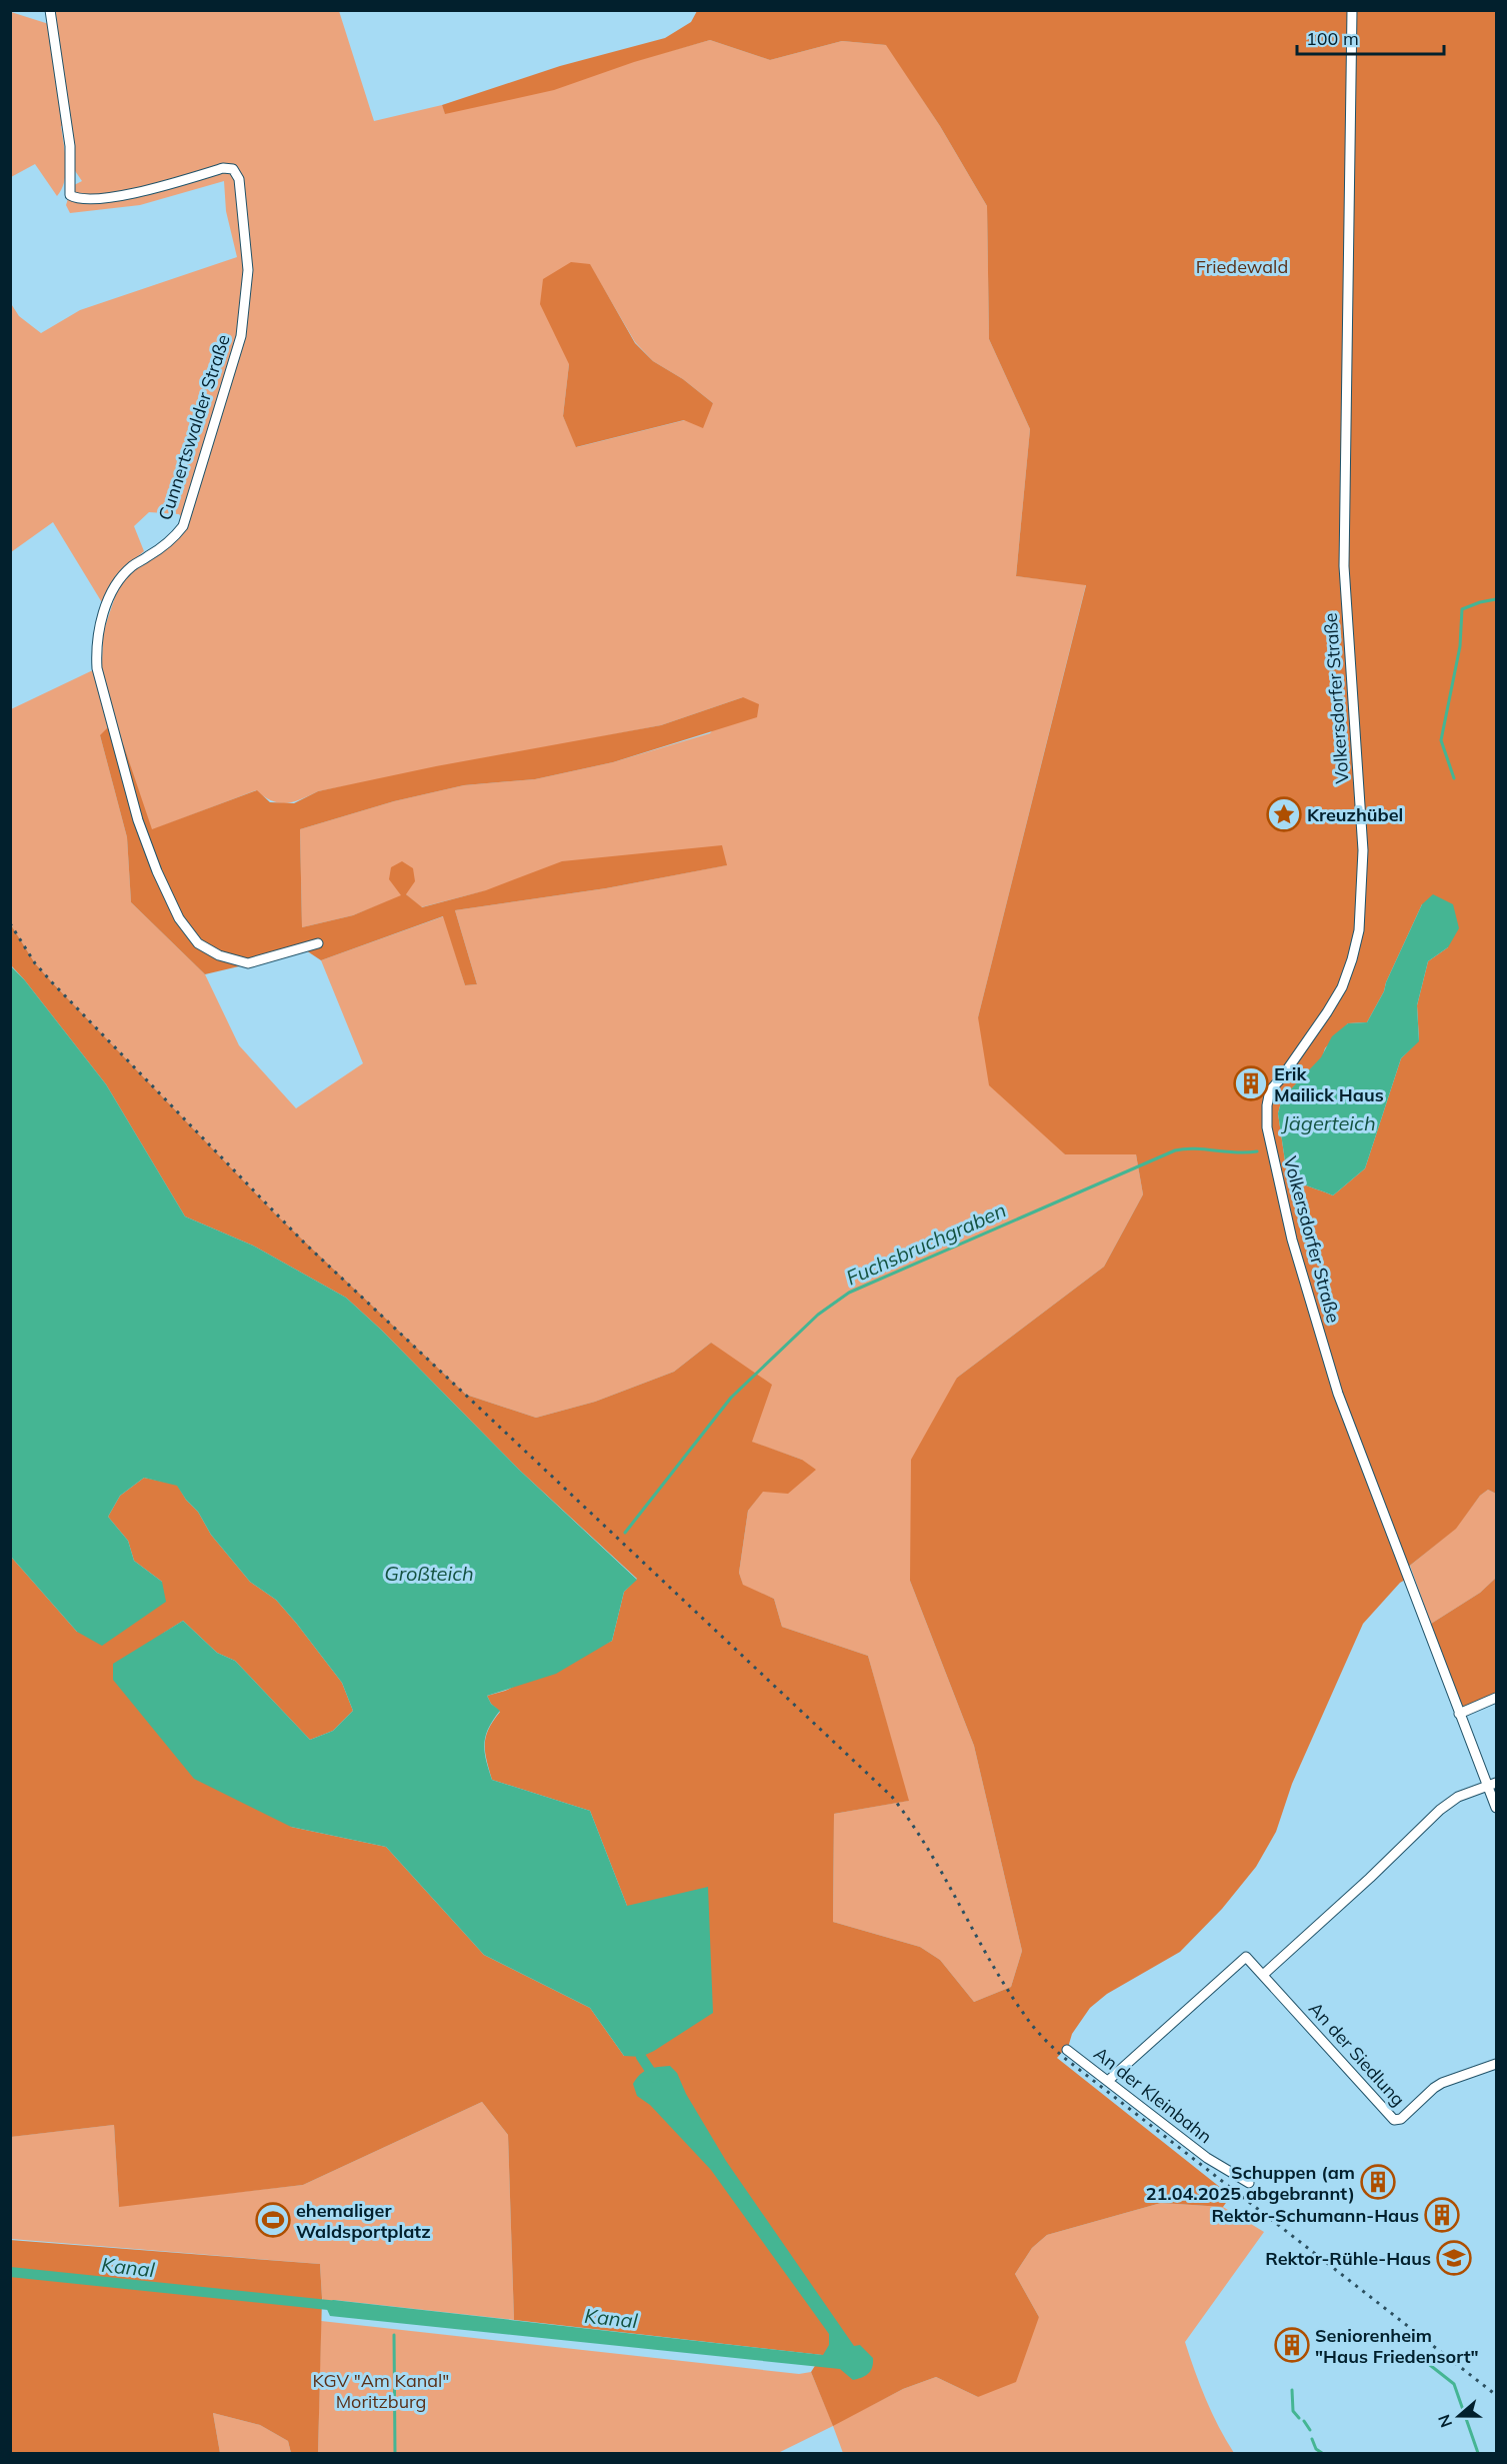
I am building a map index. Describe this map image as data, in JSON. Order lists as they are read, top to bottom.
{
  "streets": {
    "street": [
      "Cunnertswalder Straße",
      "Volkersdorfer Straße",
      "An der Siedlung",
      "An der Kleinbahn"
    ]
  },
  "crossings": [
    ["An der Siedlung", "An der Kleinbahn"]
  ],
  "water": [
    "Jägerteich",
    "Fuchsbruchgraben",
    "Großteich",
    "Kanal"
  ],
  "parks": ["Friedewald", "KGV \"Am Kanal\" Moritzburg"],
  "places": {
    "place": ["Kreuzhübel"],
    "building": [
      "Erik Mailick Haus",
      "Schuppen (am 21.04.2025 abgebrannt)",
      "Rektor-Schumann-Haus",
      "Seniorenheim \"Haus Friedensort\""
    ],
    "sports": ["ehemaliger Waldsportplatz"],
    "school or university": ["Rektor-Rühle-Haus"]
  },
  "scale_bar": "100 m",
  "north": "left"
}
